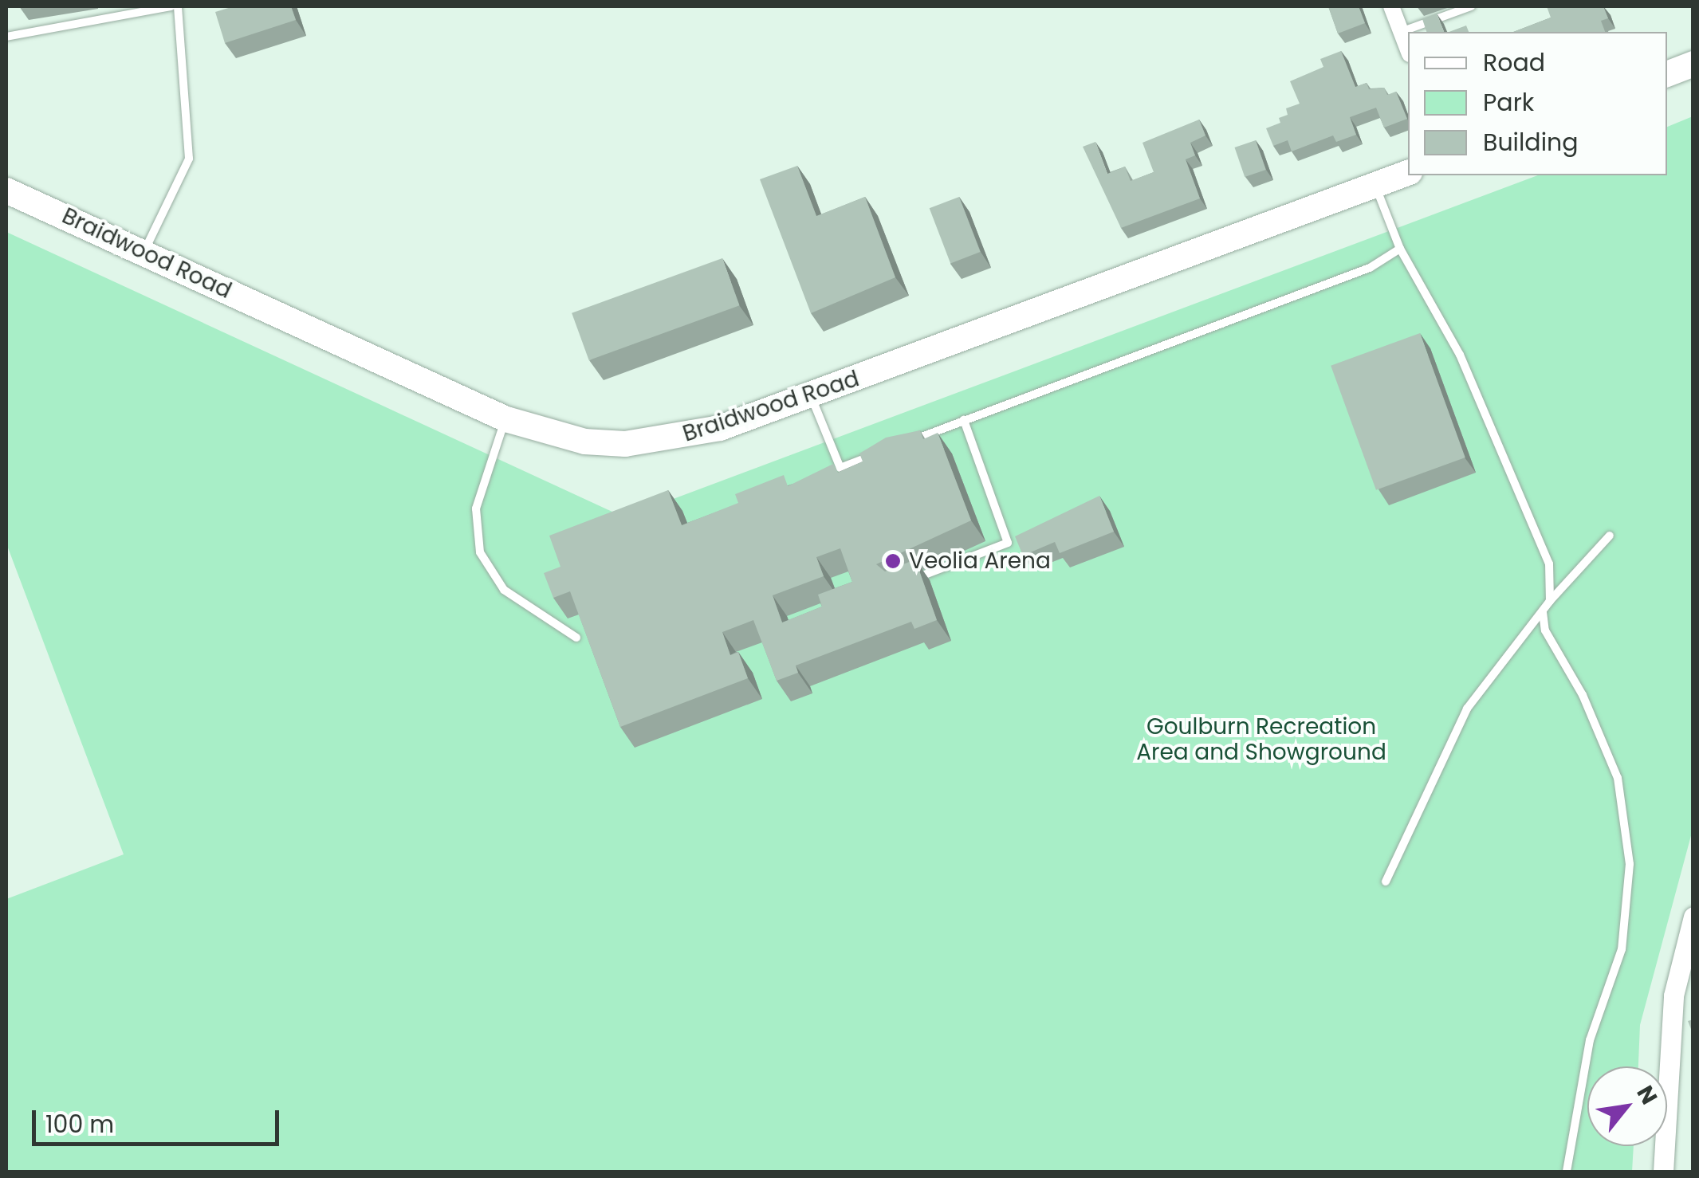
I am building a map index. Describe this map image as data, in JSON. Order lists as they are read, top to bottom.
{
  "streets": {
    "main road": ["Braidwood Road"]
  },
  "parks": ["Goulburn Recreation Area and Showground"],
  "places": ["Veolia Arena"],
  "legend": ["Road", "Park", "Building"],
  "scale_bar": "100 m",
  "north": "top right"
}
